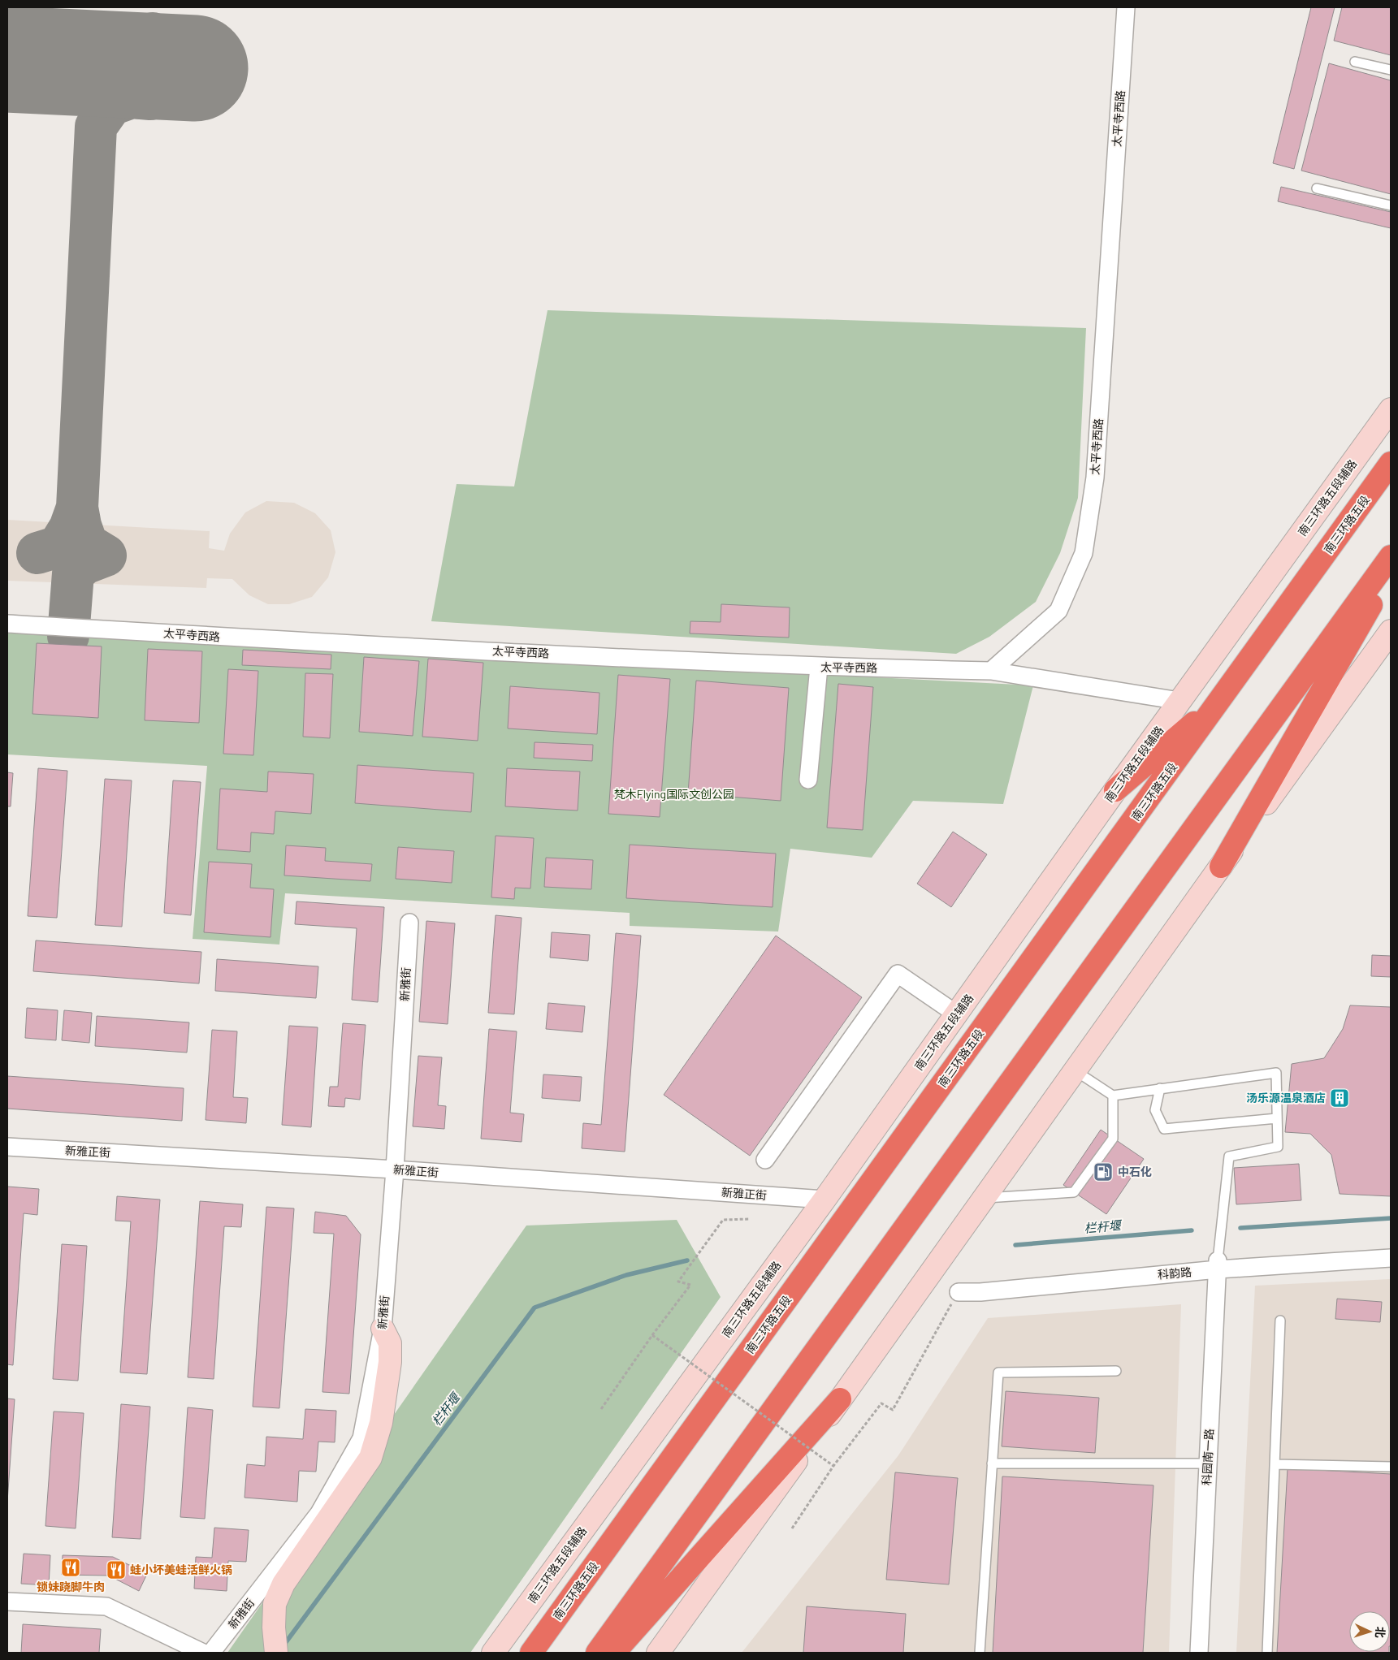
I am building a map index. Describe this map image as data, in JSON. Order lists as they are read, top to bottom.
{
  "streets": {
    "highway": ["南三环路五段"],
    "main road": ["南三环路五段辅路"],
    "street": [
      "太平寺西路",
      "新雅街",
      "新雅正街",
      "科韵路",
      "科园南一路"
    ]
  },
  "crossings": [
    ["南三环路五段辅路", "新雅正街"],
    ["新雅街", "新雅正街"],
    ["科韵路", "科园南一路"]
  ],
  "water": ["栏杆堰"],
  "parks": ["梵木Flying国际文创公园"],
  "places": {
    "building": ["汤乐源温泉酒店"],
    "fuel station": ["中石化"],
    "restaurant": ["锁妹跷脚牛肉", "蛙小坏美蛙活鲜火锅"]
  },
  "north": "right"
}
